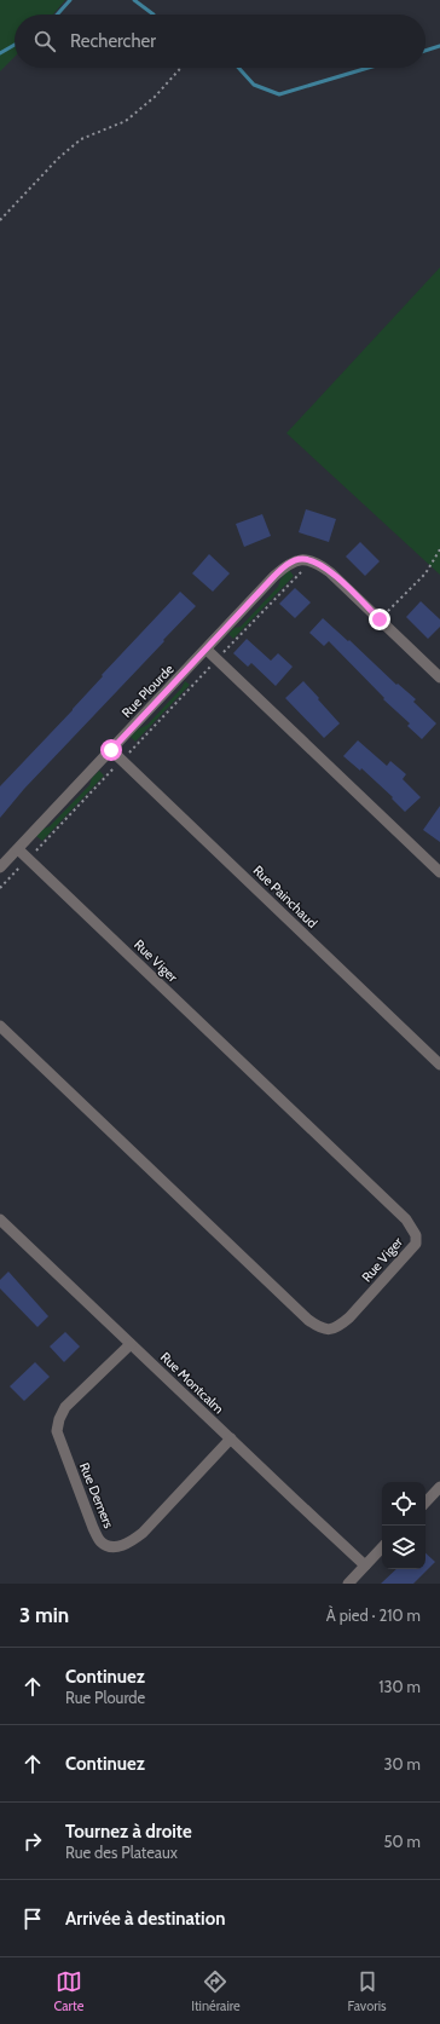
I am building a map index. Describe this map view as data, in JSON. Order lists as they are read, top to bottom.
{
  "streets": {
    "street": [
      "Rue Plourde",
      "Rue Painchaud",
      "Rue Viger",
      "Rue Montcalm",
      "Rue Demers"
    ]
  },
  "crossings": [
    ["Rue Plourde", "Rue Painchaud"],
    ["Rue Plourde", "Rue Viger"],
    ["Rue Montcalm", "Rue Demers"]
  ],
  "page": {
    "search": "Rechercher",
    "heading": ["3 min", "À pied · 210 m"],
    "list": [
      ["Continuez", "Rue Plourde", "130 m"],
      ["Continuez", "30 m"],
      ["Tournez à droite", "Rue des Plateaux", "50 m"],
      "Arrivée à destination"
    ],
    "nav": ["Carte", "Itinéraire", "Favoris"]
  }
}
